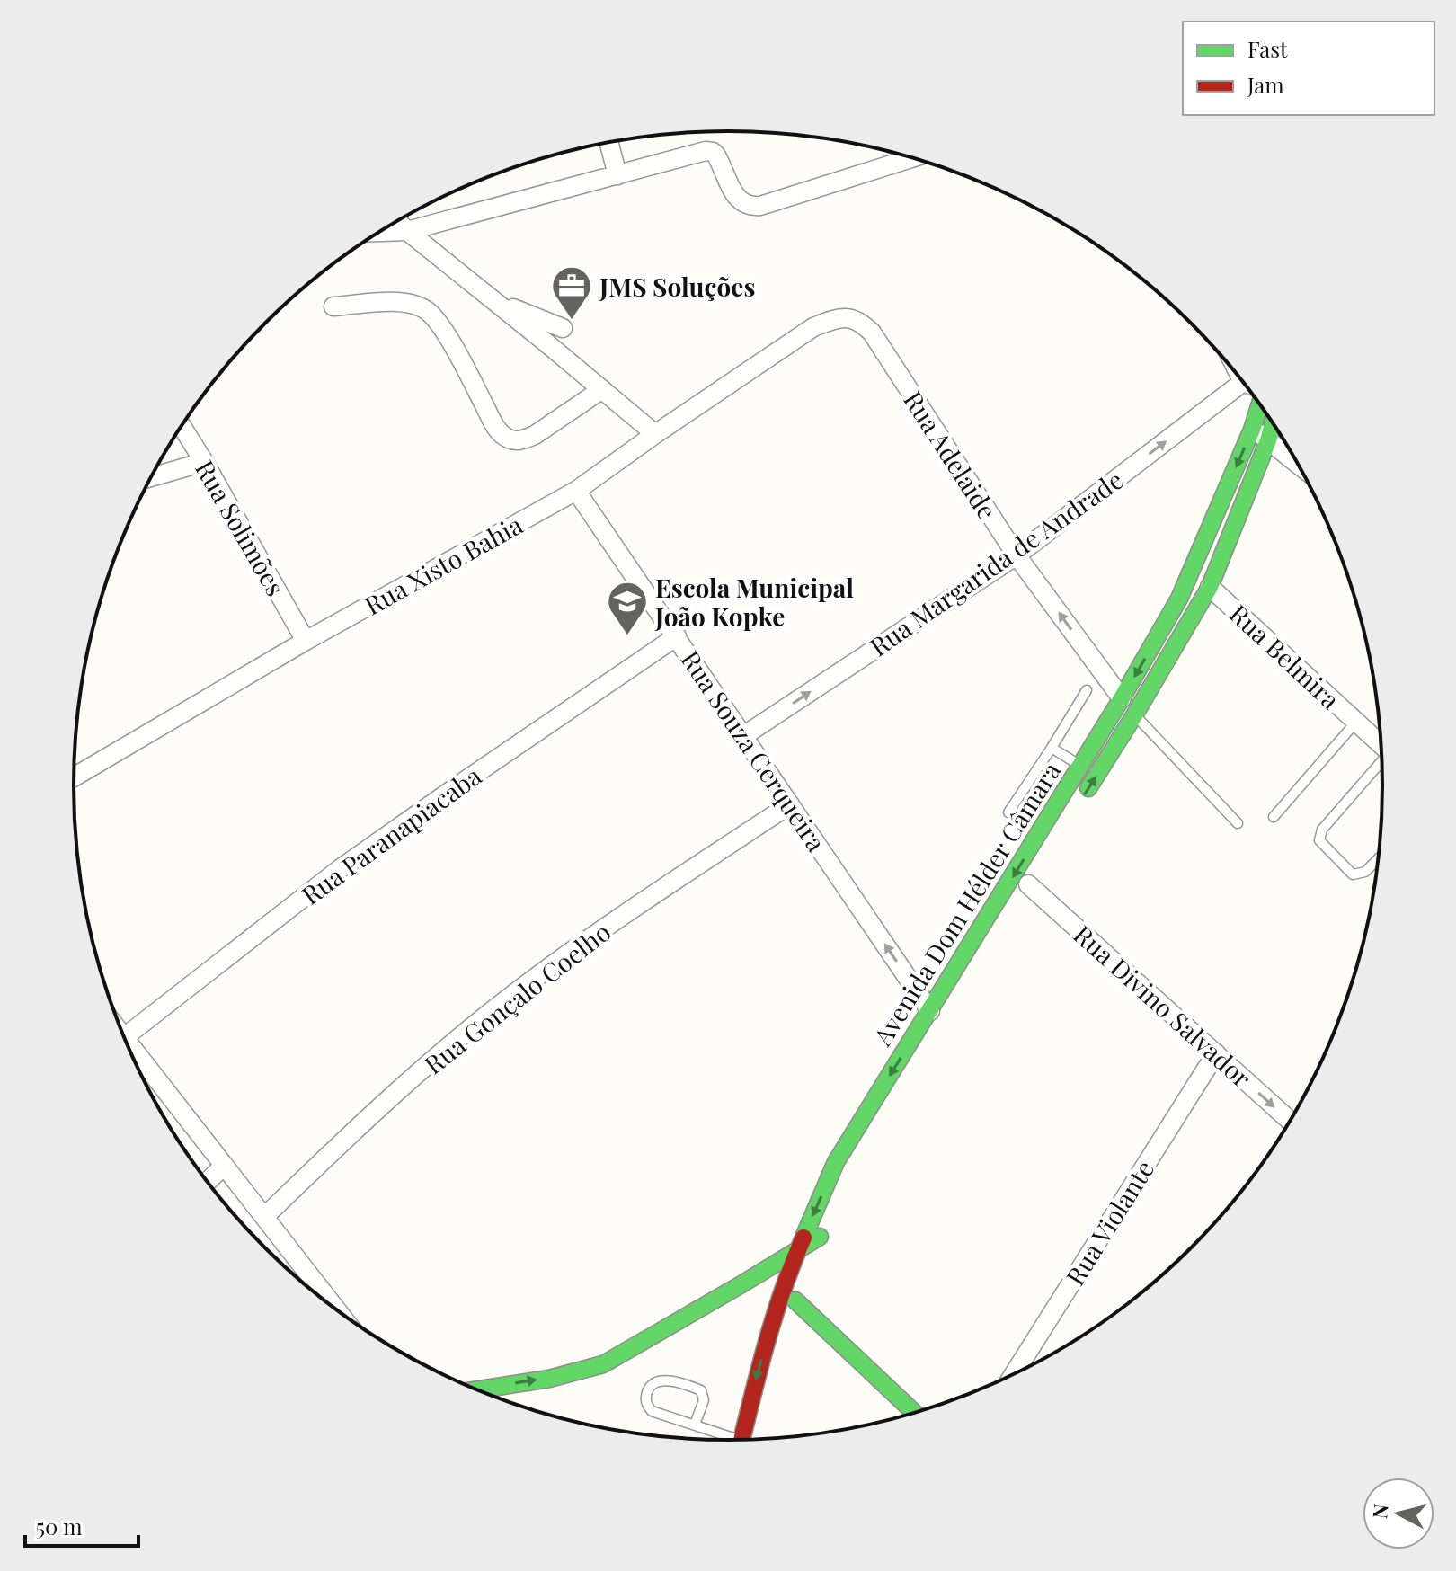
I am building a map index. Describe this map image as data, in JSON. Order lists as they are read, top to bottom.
{
  "streets": {
    "main road": ["Avenida Dom Hélder Câmara"],
    "street": [
      "Rua Adelaide",
      "Rua Solimões",
      "Rua Margarida de Andrade",
      "Rua Xisto Bahia",
      "Rua Belmira",
      "Rua Souza Cerqueira",
      "Rua Paranapiacaba",
      "Rua Gonçalo Coelho",
      "Rua Divino Salvador",
      "Rua Violante"
    ]
  },
  "crossings": [
    ["Rua Adelaide", "Rua Margarida de Andrade"],
    ["Rua Adelaide", "Rua Xisto Bahia"],
    ["Rua Adelaide", "Avenida Dom Hélder Câmara"],
    ["Rua Solimões", "Rua Xisto Bahia"],
    ["Rua Margarida de Andrade", "Rua Souza Cerqueira"],
    ["Rua Xisto Bahia", "Rua Souza Cerqueira"],
    ["Rua Belmira", "Avenida Dom Hélder Câmara"],
    ["Rua Souza Cerqueira", "Rua Paranapiacaba"],
    ["Rua Souza Cerqueira", "Avenida Dom Hélder Câmara"],
    ["Rua Souza Cerqueira", "Rua Gonçalo Coelho"],
    ["Rua Divino Salvador", "Rua Violante"]
  ],
  "one_way": ["Rua Margarida de Andrade", "Rua Souza Cerqueira"],
  "places": {
    "office": ["JMS Soluções"],
    "school or university": ["Escola Municipal João Kopke"]
  },
  "legend": ["Fast", "Jam"],
  "scale_bar": "50 m",
  "north": "left"
}
